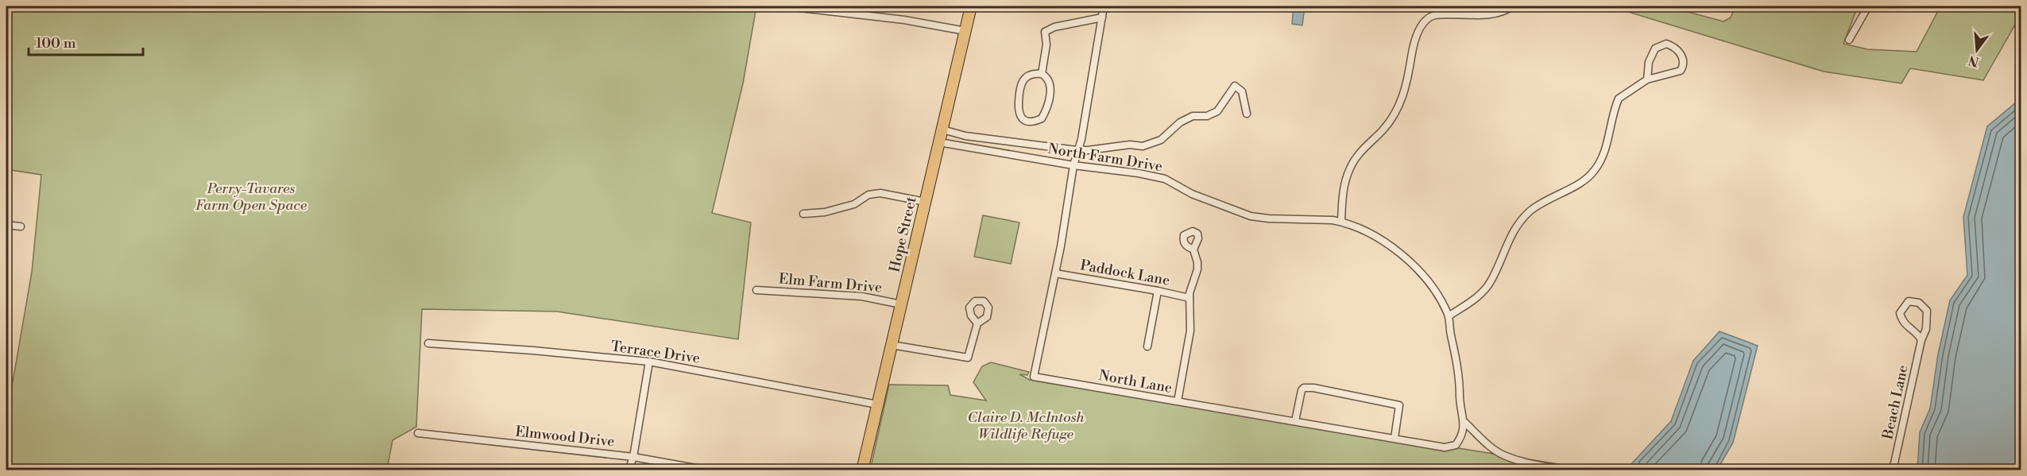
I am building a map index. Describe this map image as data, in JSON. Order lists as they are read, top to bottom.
{
  "streets": {
    "main road": ["Hope Street"],
    "street": [
      "North Farm Drive",
      "Paddock Lane",
      "Elm Farm Drive",
      "Terrace Drive",
      "North Lane",
      "Beach Lane",
      "Elmwood Drive"
    ]
  },
  "crossings": [
    ["North Farm Drive", "Hope Street"],
    ["North Farm Drive", "North Lane"],
    ["Hope Street", "Elm Farm Drive"],
    ["Hope Street", "Terrace Drive"],
    ["Paddock Lane", "North Lane"]
  ],
  "parks": ["Perry-Tavares Farm Open Space", "Claire D. McIntosh Wildlife Refuge"],
  "scale_bar": "100 m",
  "north": "bottom"
}
